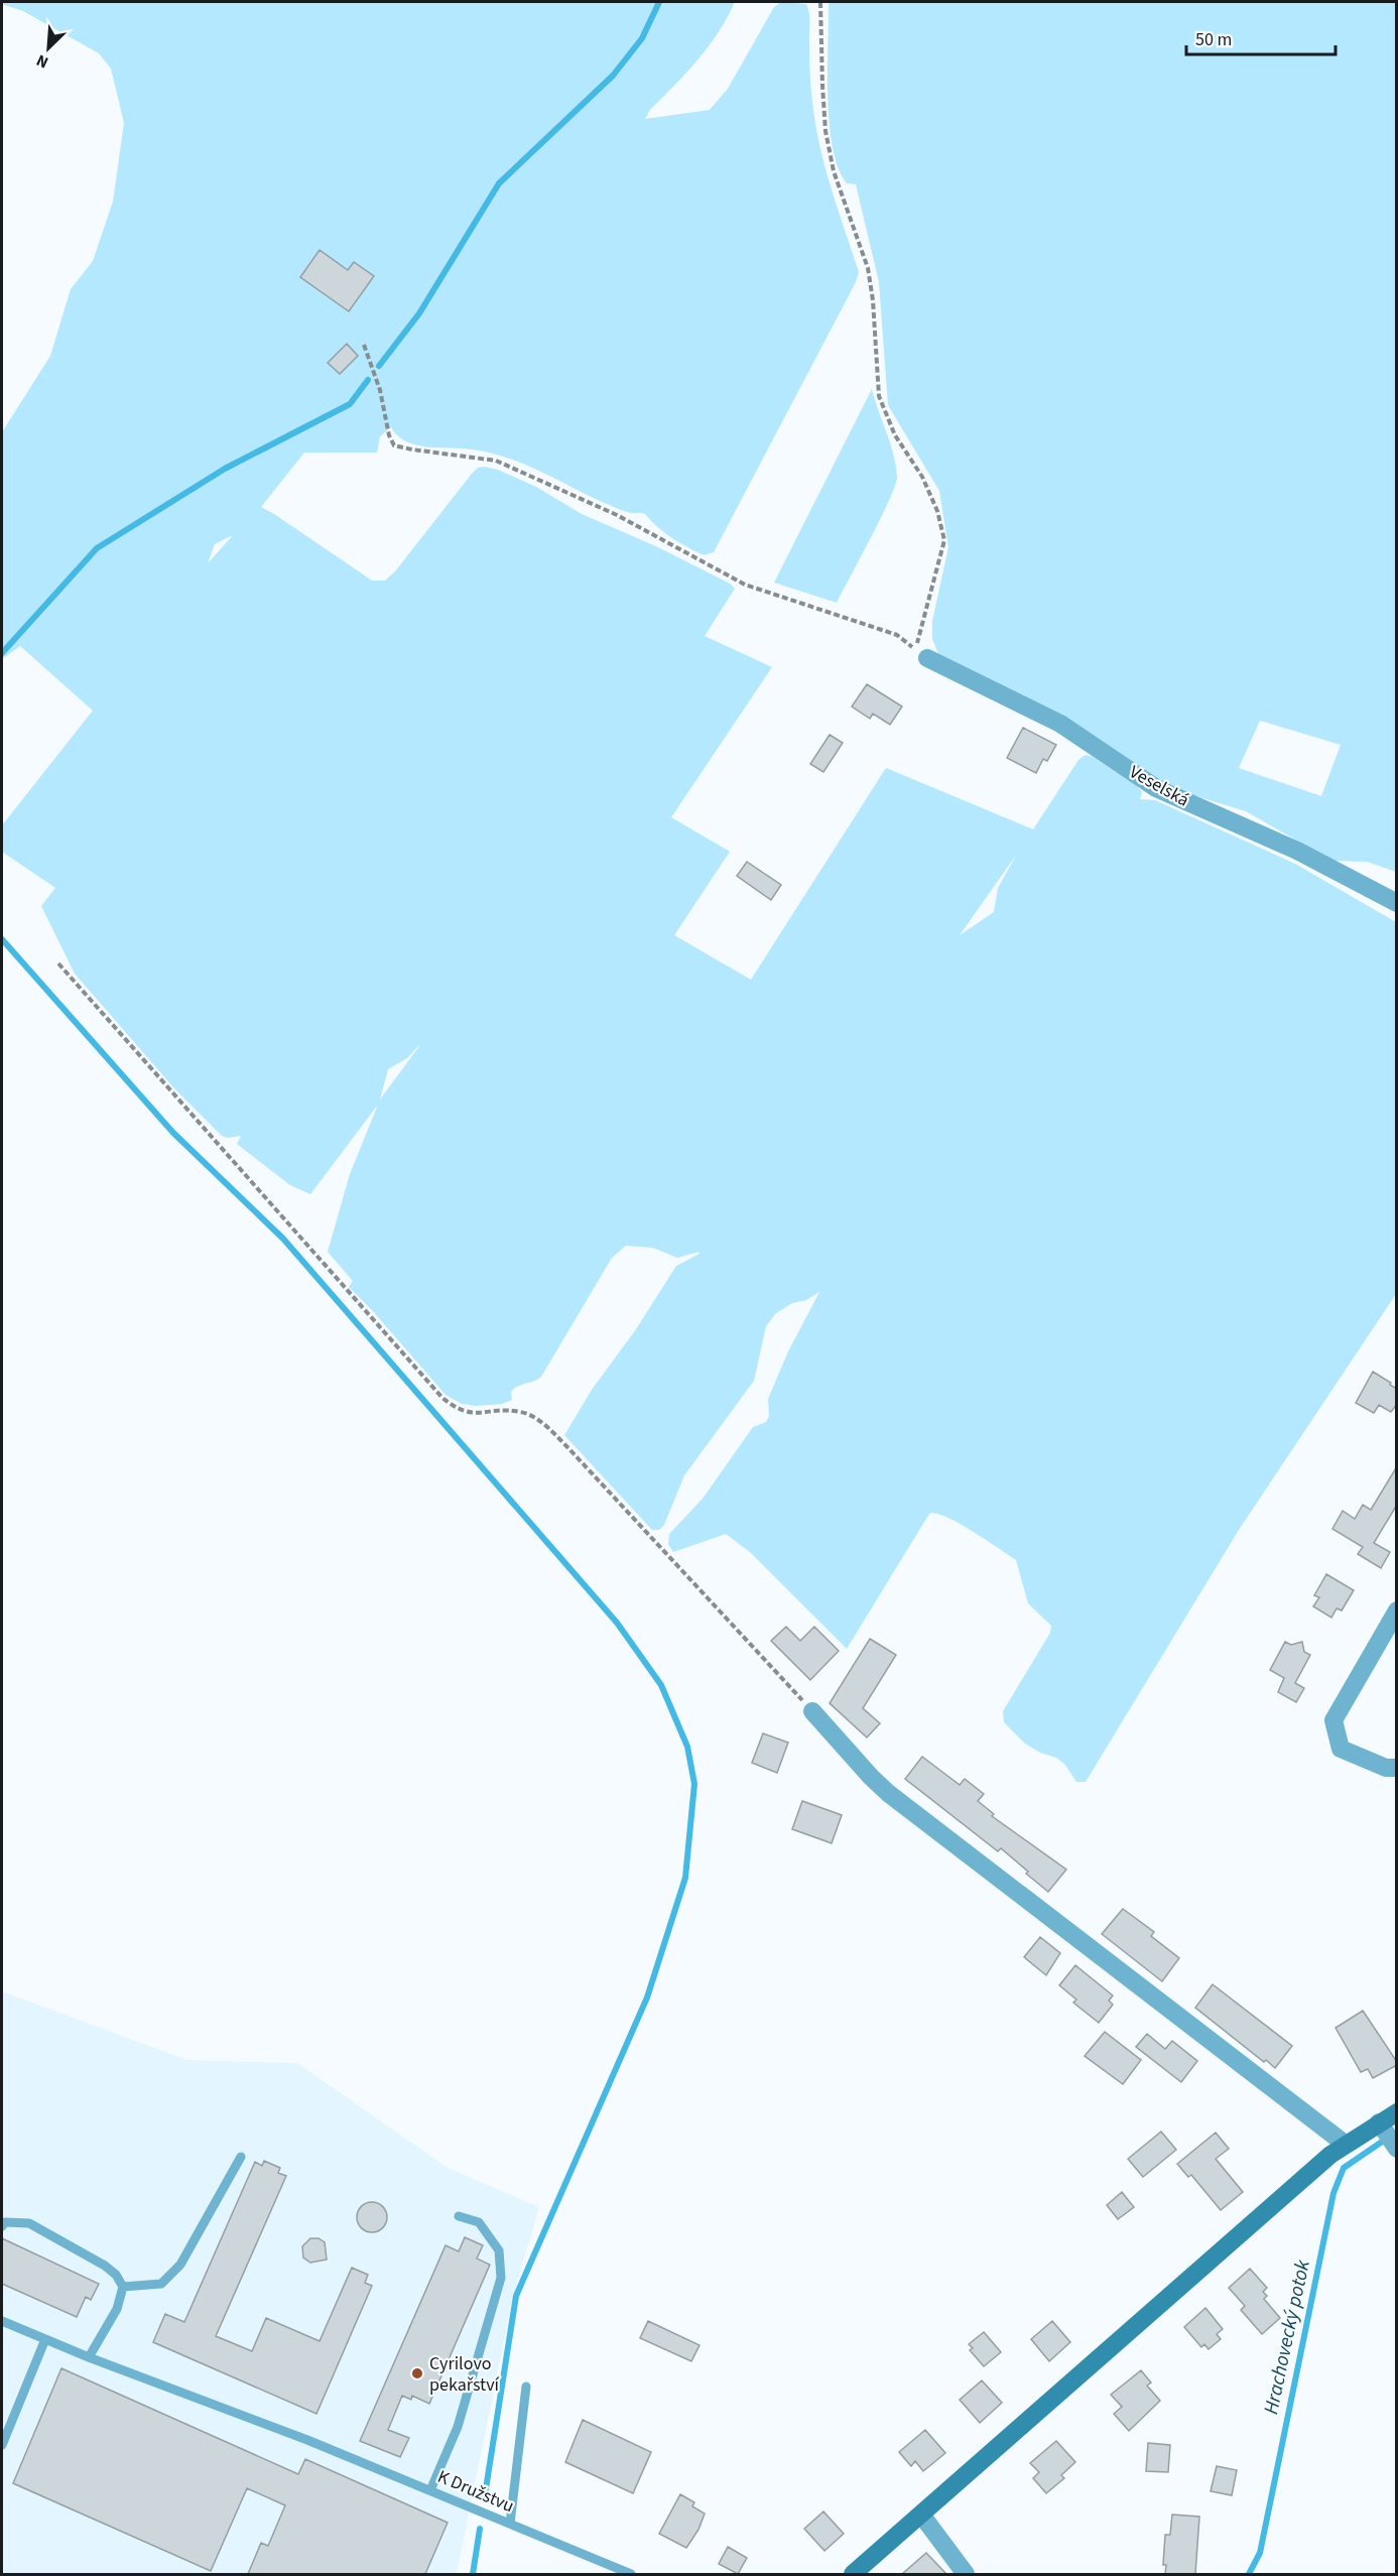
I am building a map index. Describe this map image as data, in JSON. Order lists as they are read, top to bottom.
{
  "streets": {
    "street": ["Veselská"],
    "lane": ["K Družstvu"]
  },
  "water": ["Hrachovecký potok"],
  "places": ["Cyrilovo pekařství"],
  "scale_bar": "50 m",
  "north": "bottom left"
}
